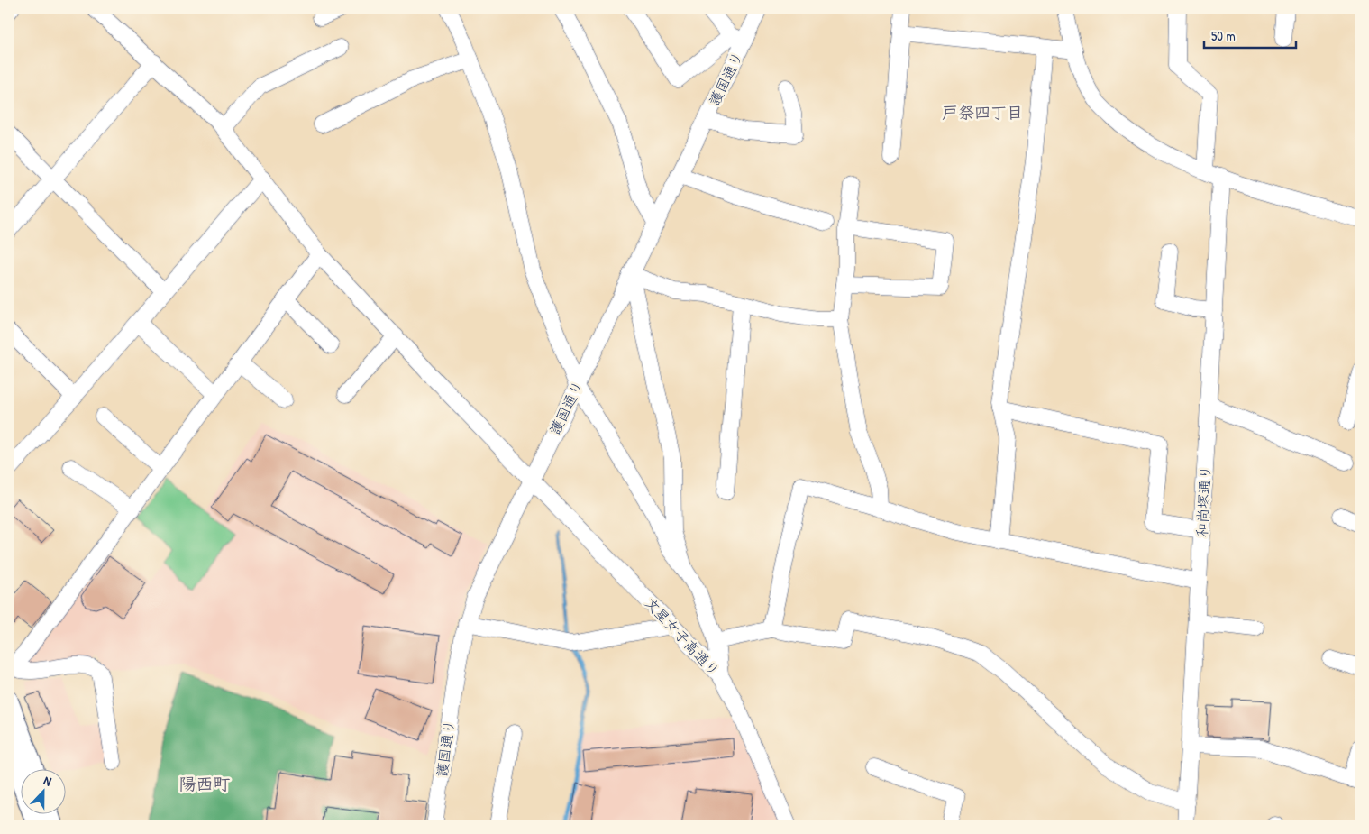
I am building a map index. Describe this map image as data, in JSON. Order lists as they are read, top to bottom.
{
  "streets": {
    "street": ["護国通り", "和尚塚通り", "文星女子高通り"]
  },
  "crossings": [
    ["護国通り", "文星女子高通り"]
  ],
  "districts": ["戸祭四丁目", "陽西町"],
  "scale_bar": "50 m",
  "north": "top"
}
